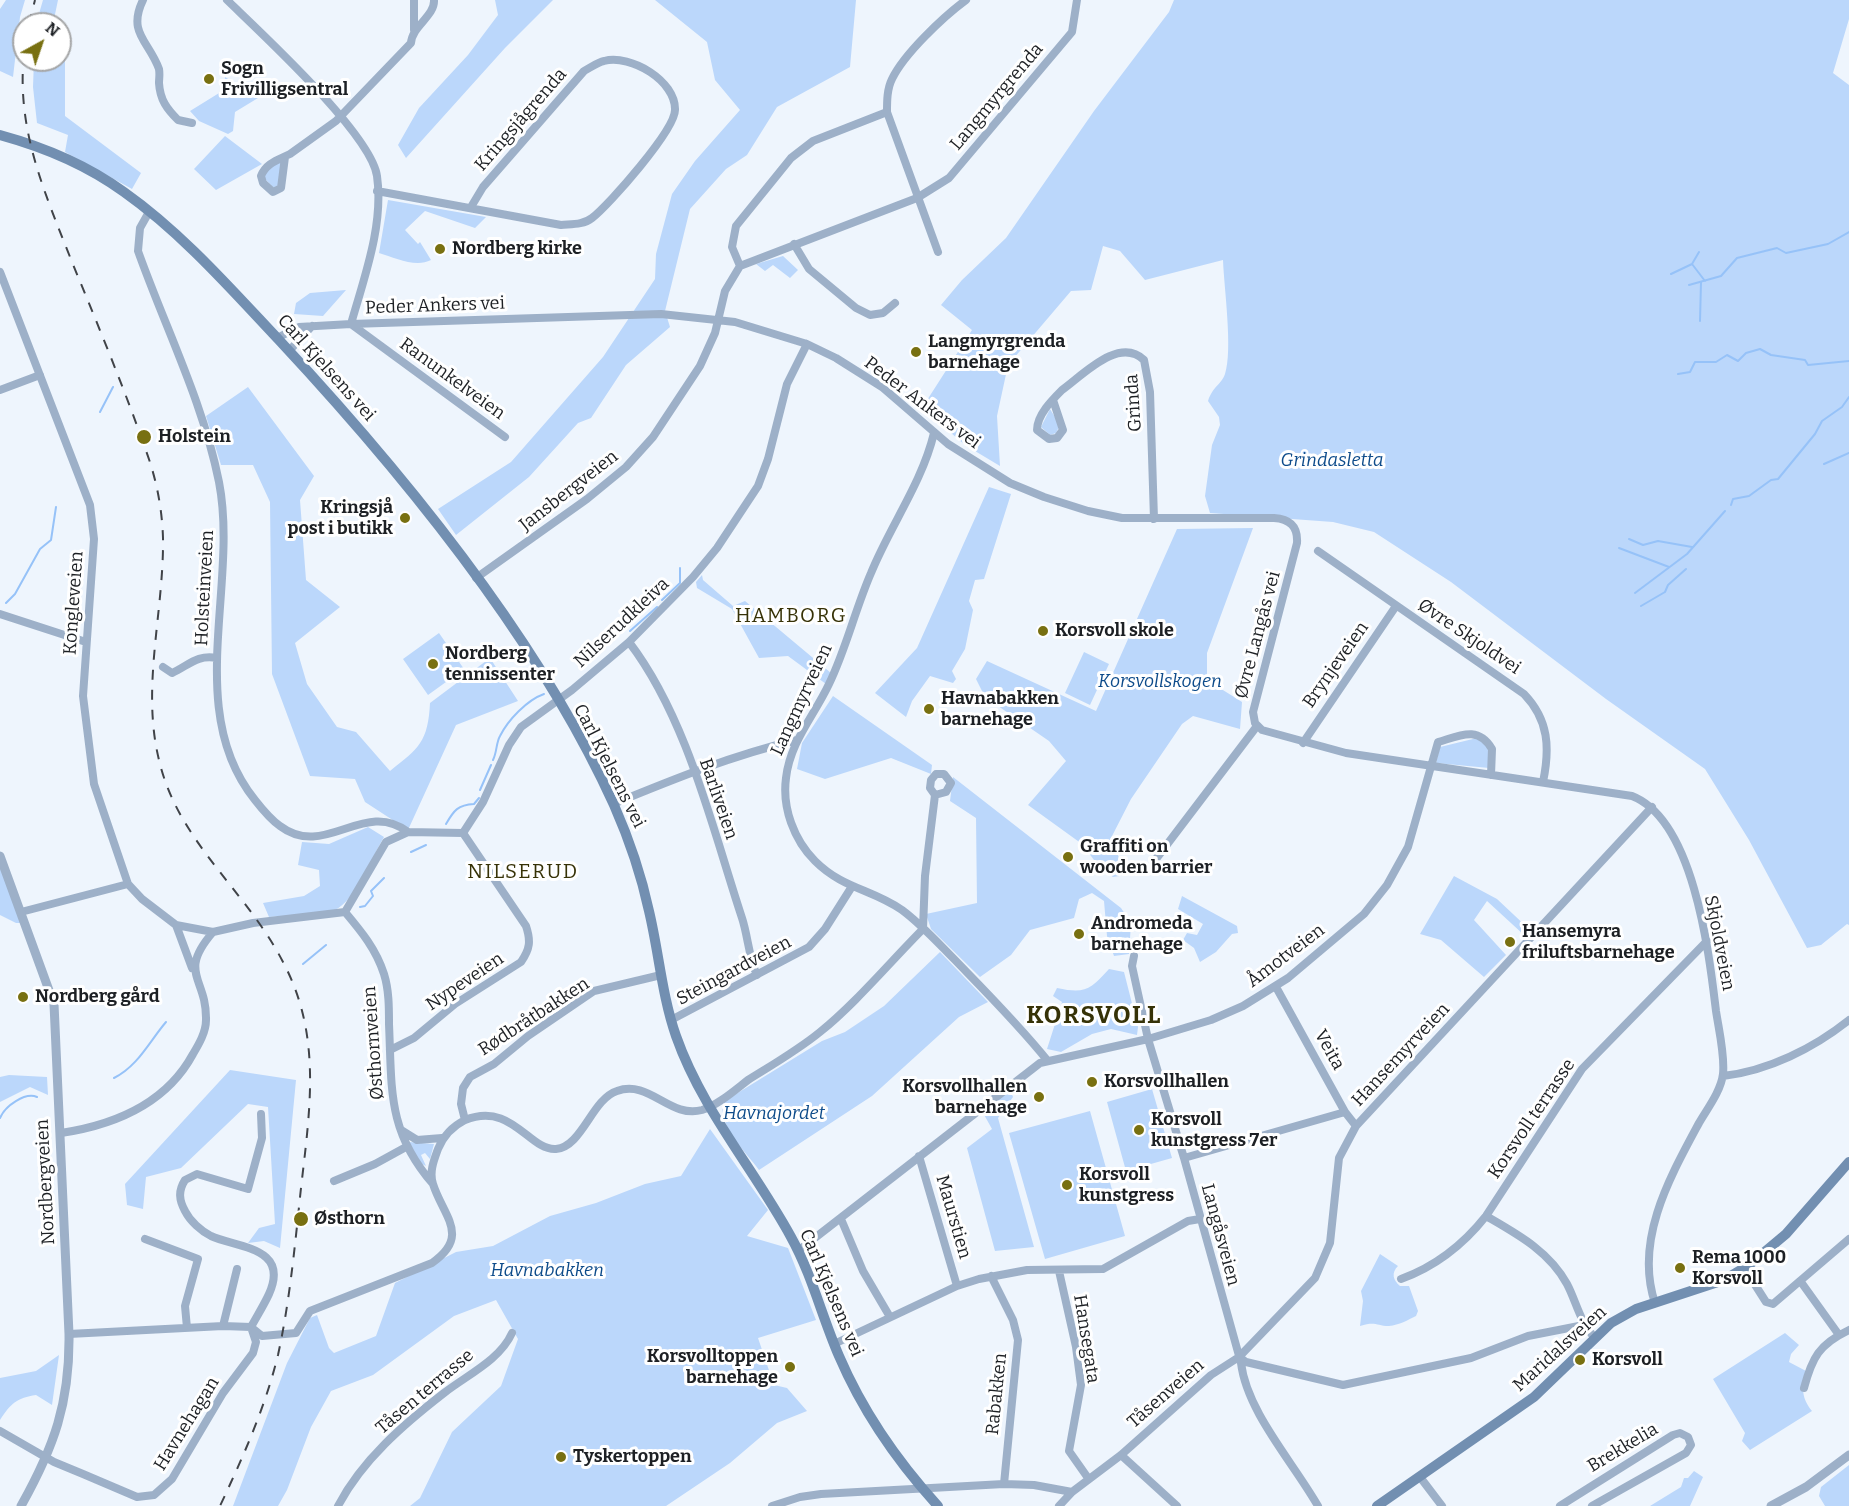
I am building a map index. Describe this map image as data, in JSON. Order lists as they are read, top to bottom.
{
  "streets": {
    "main road": ["Carl Kjelsens vei", "Maridalsveien"],
    "street": [
      "Langmyrgrenda",
      "Kringsjågrenda",
      "Peder Ankers vei",
      "Ranunkelveien",
      "Grinda",
      "Jansbergveien",
      "Holsteinveien",
      "Kongleveien",
      "Nilserudkleiva",
      "Øvre Langås vei",
      "Øvre Skjoldvei",
      "Brynjeveien",
      "Langmyrveien",
      "Barliveien",
      "Skjoldveien",
      "Åmotveien",
      "Steingardveien",
      "Nypeveien",
      "Rødbråtbakken",
      "Østhornveien",
      "Veita",
      "Hansemyrveien",
      "Korsvoll terrasse",
      "Nordbergveien",
      "Maurstien",
      "Langåsveien",
      "Hansegata",
      "Tåsen terrasse",
      "Rabakken",
      "Tåsenveien",
      "Havnehagan",
      "Brekkelia"
    ]
  },
  "crossings": [
    ["Peder Ankers vei", "Carl Kjelsens vei"],
    ["Peder Ankers vei", "Ranunkelveien"],
    ["Peder Ankers vei", "Grinda"],
    ["Peder Ankers vei", "Jansbergveien"],
    ["Peder Ankers vei", "Nilserudkleiva"],
    ["Peder Ankers vei", "Øvre Langås vei"],
    ["Peder Ankers vei", "Langmyrveien"],
    ["Carl Kjelsens vei", "Jansbergveien"],
    ["Carl Kjelsens vei", "Holsteinveien"],
    ["Carl Kjelsens vei", "Nilserudkleiva"],
    ["Carl Kjelsens vei", "Åmotveien"],
    ["Carl Kjelsens vei", "Steingardveien"],
    ["Carl Kjelsens vei", "Rødbråtbakken"],
    ["Nilserudkleiva", "Barliveien"],
    ["Nilserudkleiva", "Nypeveien"],
    ["Øvre Skjoldvei", "Brynjeveien"],
    ["Langmyrveien", "Åmotveien"],
    ["Langmyrveien", "Steingardveien"],
    ["Barliveien", "Steingardveien"],
    ["Skjoldveien", "Hansemyrveien"],
    ["Skjoldveien", "Korsvoll terrasse"],
    ["Åmotveien", "Veita"],
    ["Åmotveien", "Maurstien"],
    ["Åmotveien", "Langåsveien"],
    ["Nypeveien", "Østhornveien"],
    ["Veita", "Hansemyrveien"],
    ["Hansemyrveien", "Langåsveien"],
    ["Hansemyrveien", "Tåsenveien"],
    ["Nordbergveien", "Havnehagan"],
    ["Langåsveien", "Tåsenveien"],
    ["Hansegata", "Tåsenveien"]
  ],
  "districts": ["HAMBORG", "NILSERUD", "KORSVOLL"],
  "parks": [
    "Grindasletta",
    "Korsvollskogen",
    "Havnajordet",
    "Havnabakken"
  ],
  "places": [
    "Sogn Frivilligsentral",
    "Nordberg kirke",
    "Langmyrgrenda barnehage",
    "Holstein",
    "Kringsjå post i butikk",
    "Korsvoll skole",
    "Nordberg tennissenter",
    "Havnabakken barnehage",
    "Graffiti on wooden barrier",
    "Andromeda barnehage",
    "Hansemyra friluftsbarnehage",
    "Nordberg gård",
    "Korsvollhallen",
    "Korsvollhallen barnehage",
    "Korsvoll kunstgress 7er",
    "Korsvoll kunstgress",
    "Østhorn",
    "Rema 1000 Korsvoll",
    "Korsvoll",
    "Korsvolltoppen barnehage",
    "Tyskertoppen"
  ],
  "north": "top right"
}
